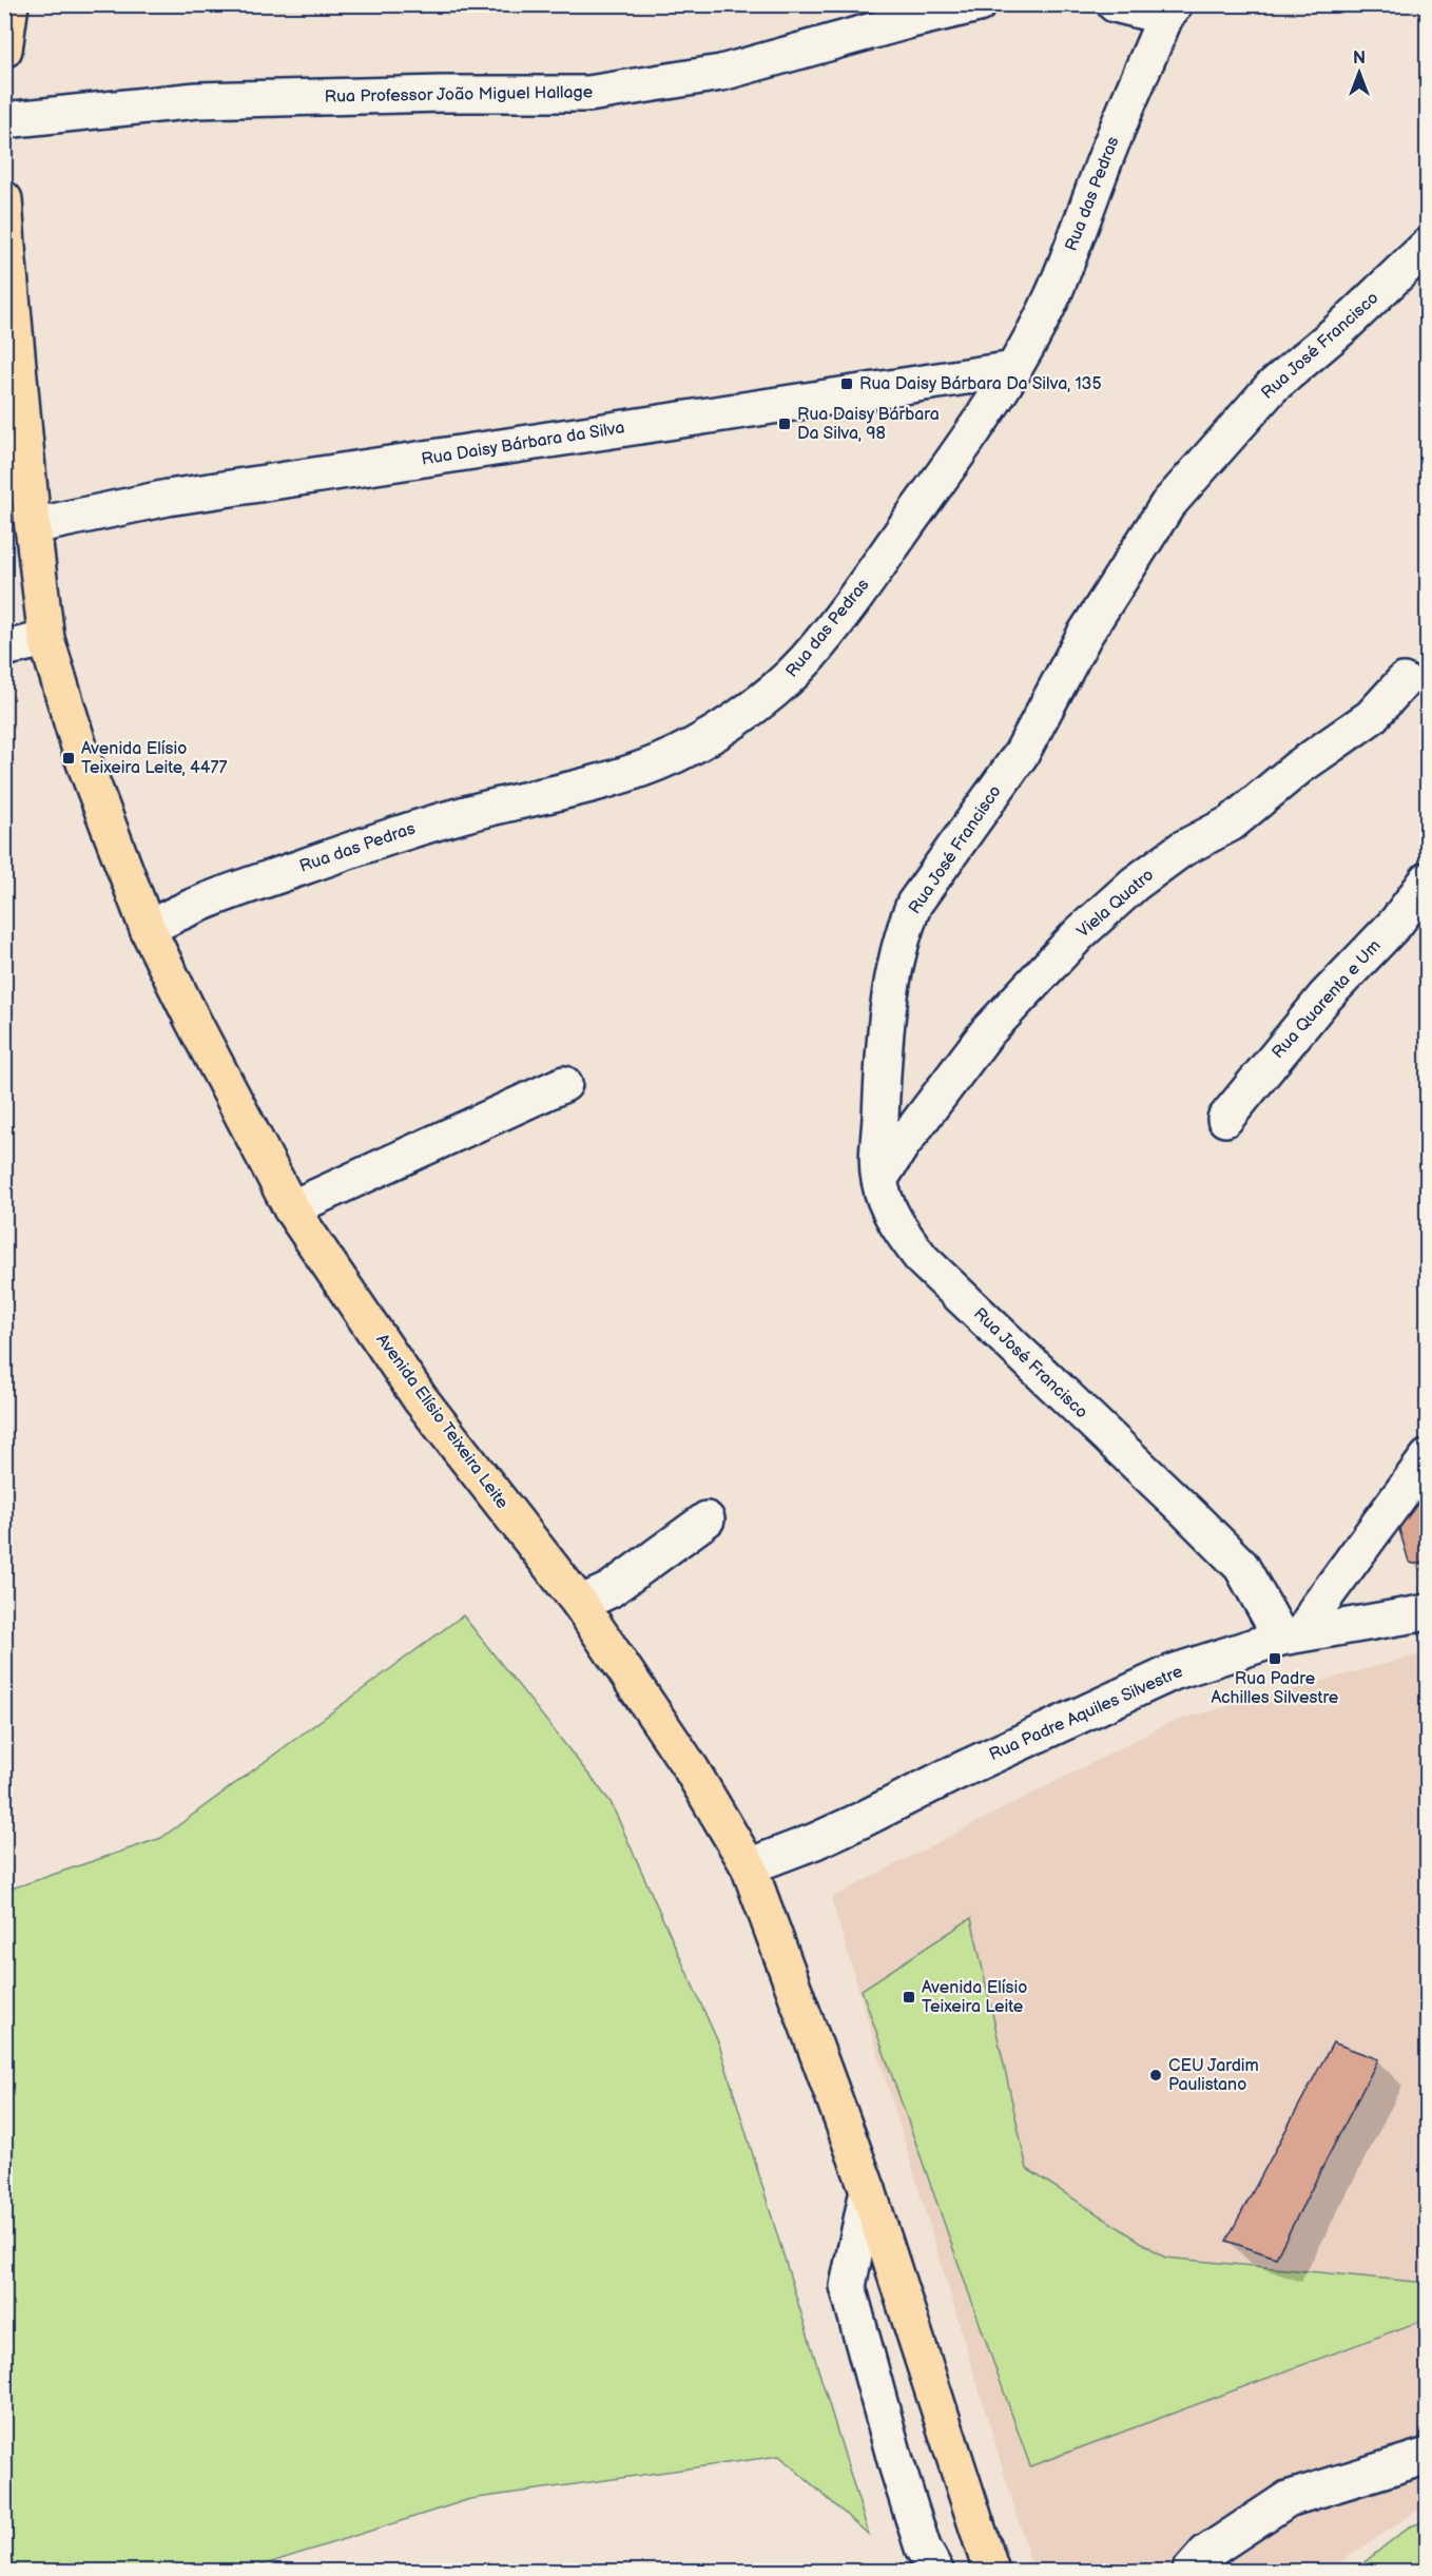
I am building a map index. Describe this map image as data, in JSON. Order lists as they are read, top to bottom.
{
  "streets": {
    "main road": ["Avenida Elísio Teixeira Leite"],
    "street": [
      "Rua Professor João Miguel Hallage",
      "Rua das Pedras",
      "Rua José Francisco",
      "Rua Daisy Bárbara da Silva",
      "Viela Quatro",
      "Rua Quarenta e Um",
      "Rua Padre Aquiles Silvestre"
    ]
  },
  "crossings": [
    ["Rua das Pedras", "Rua Daisy Bárbara da Silva"],
    ["Rua das Pedras", "Avenida Elísio Teixeira Leite"],
    ["Rua José Francisco", "Viela Quatro"],
    ["Rua José Francisco", "Rua Padre Aquiles Silvestre"],
    ["Rua Daisy Bárbara da Silva", "Avenida Elísio Teixeira Leite"],
    ["Avenida Elísio Teixeira Leite", "Rua Padre Aquiles Silvestre"]
  ],
  "places": {
    "transit": [
      "Rua Daisy Bárbara Da Silva, 135",
      "Rua Daisy Bárbara Da Silva, 98",
      "Avenida Elísio Teixeira Leite, 4477",
      "Rua Padre Achilles Silvestre",
      "Avenida Elísio Teixeira Leite"
    ],
    "other": ["CEU Jardim Paulistano"]
  },
  "north": "top"
}
